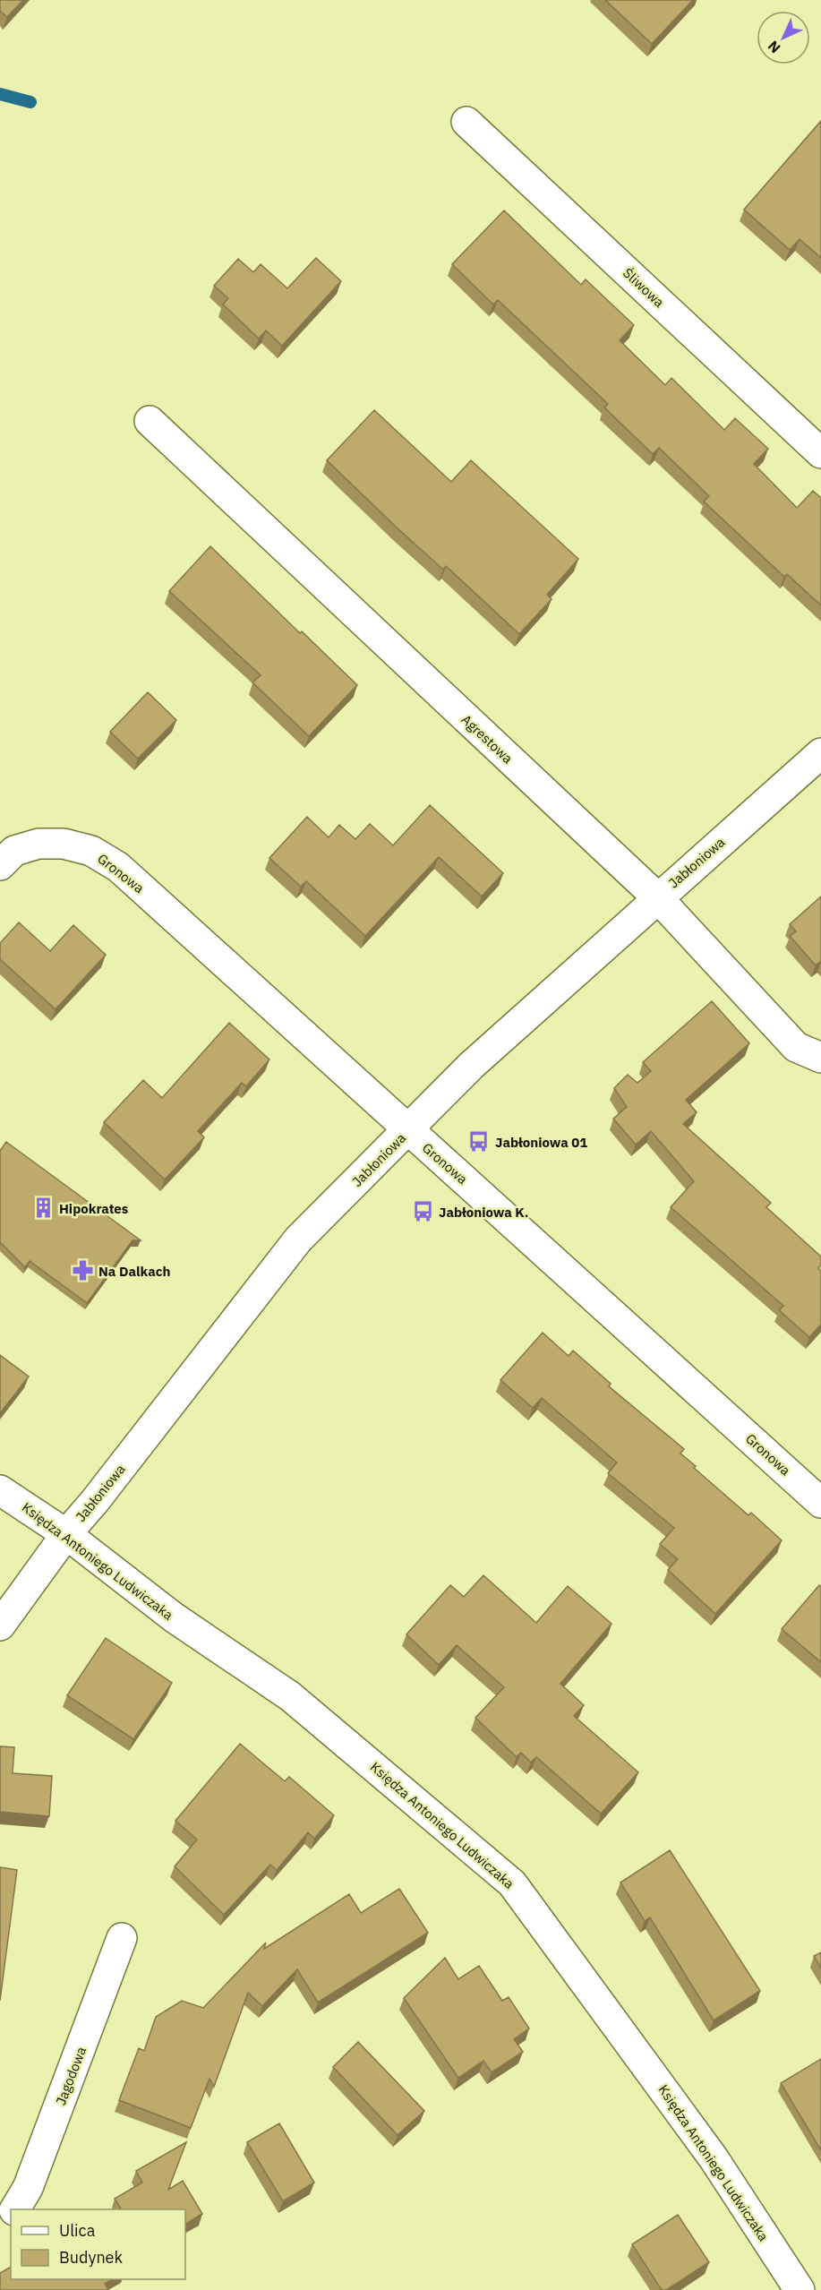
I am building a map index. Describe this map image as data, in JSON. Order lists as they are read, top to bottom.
{
  "streets": {
    "street": [
      "Śliwowa",
      "Agrestowa",
      "Jabłoniowa",
      "Gronowa",
      "Księdza Antoniego Ludwiczaka",
      "Jagodowa"
    ]
  },
  "crossings": [
    ["Agrestowa", "Jabłoniowa"],
    ["Jabłoniowa", "Gronowa"],
    ["Jabłoniowa", "Księdza Antoniego Ludwiczaka"]
  ],
  "places": {
    "bus stop": ["Jabłoniowa 01", "Jabłoniowa K."],
    "building": ["Hipokrates"],
    "pharmacy": ["Na Dalkach"]
  },
  "legend": ["Ulica", "Budynek"],
  "north": "bottom left"
}
